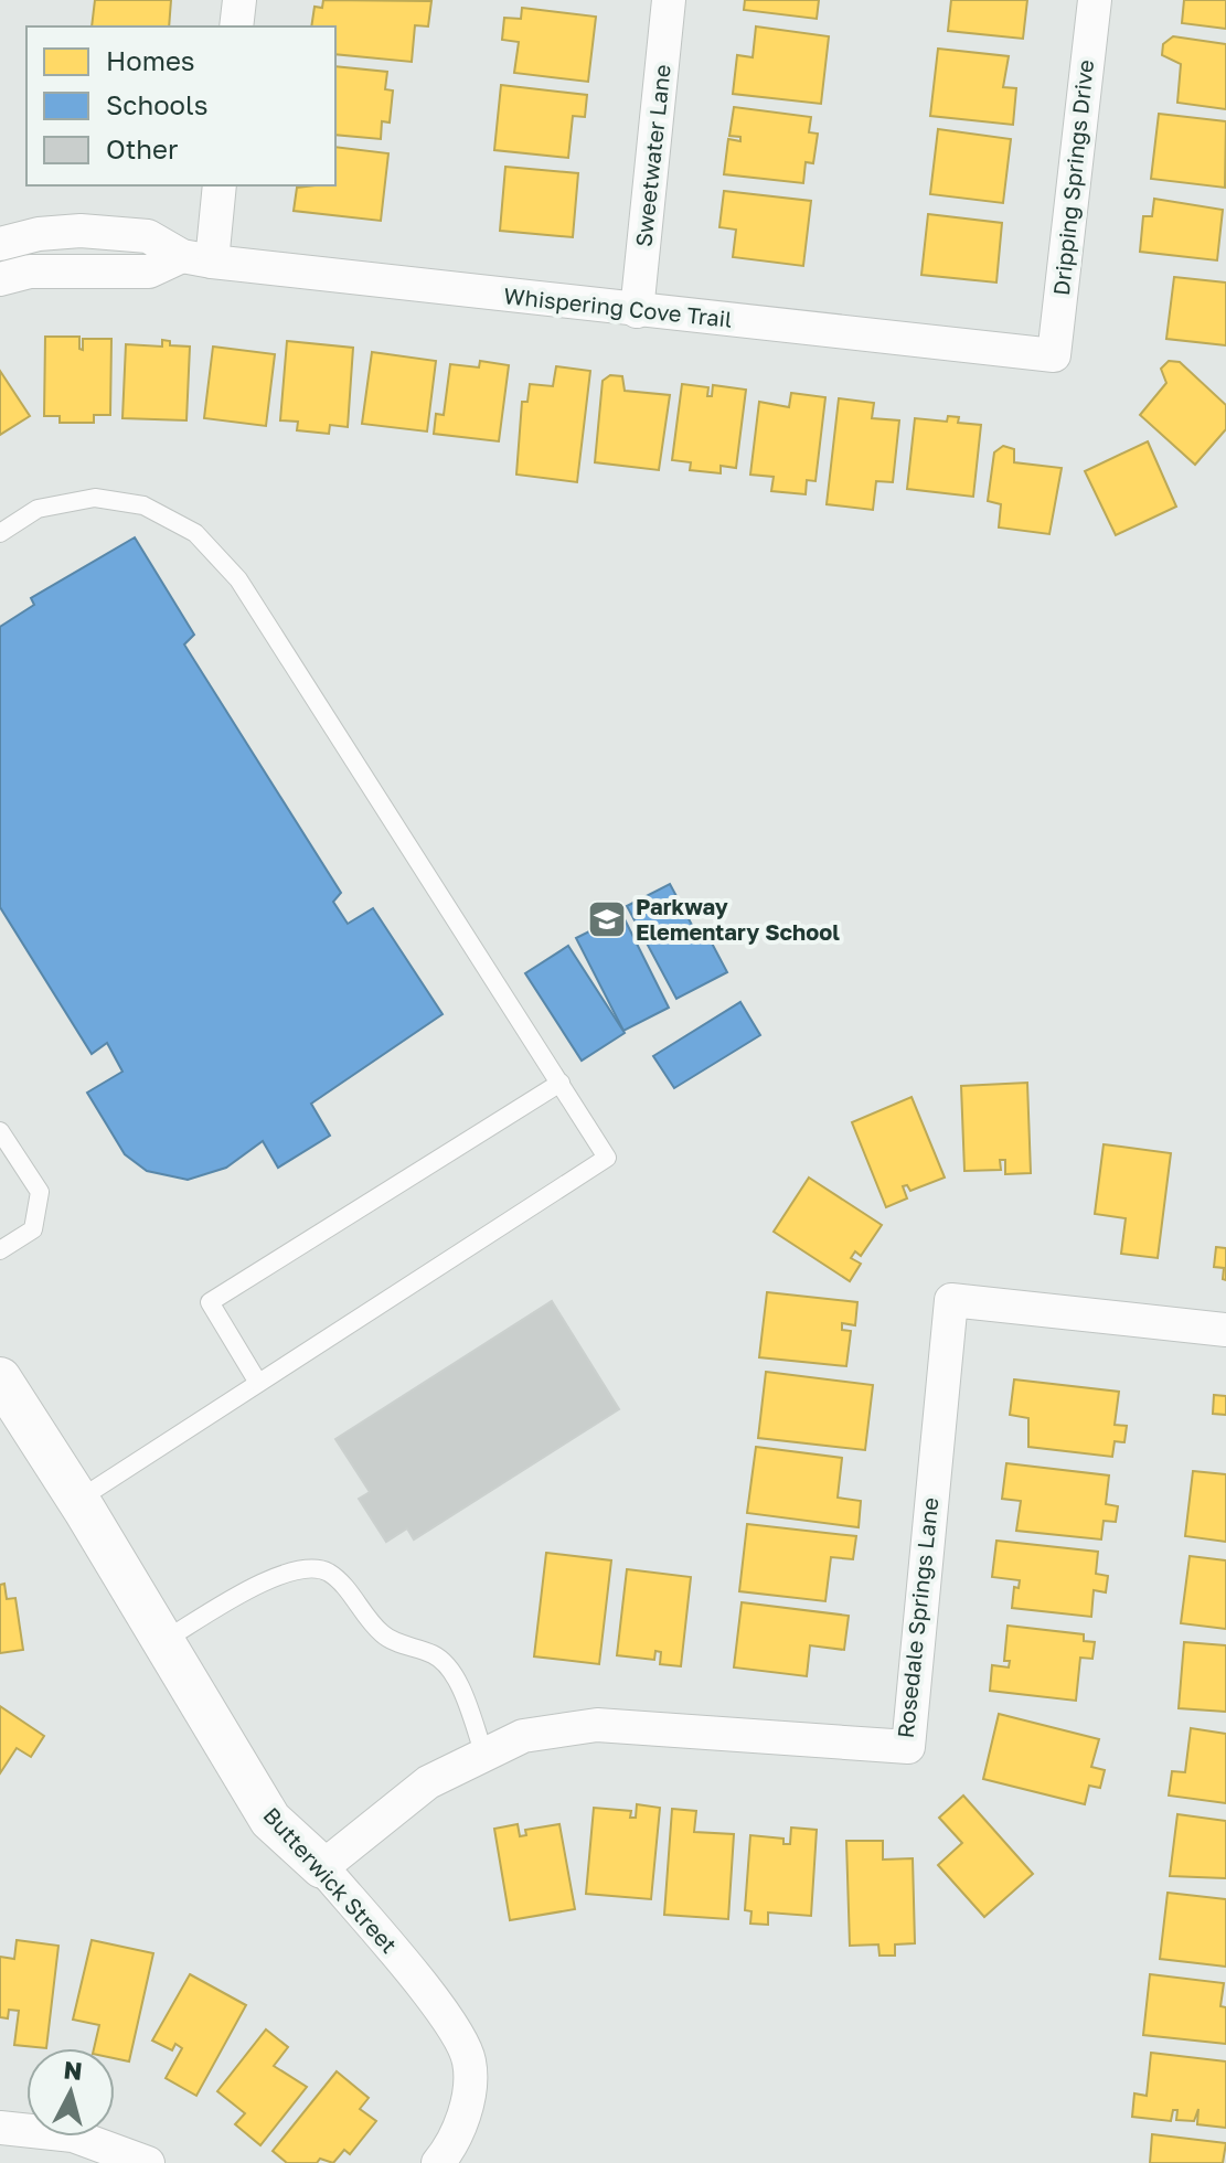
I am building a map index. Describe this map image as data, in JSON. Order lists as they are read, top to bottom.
{
  "streets": {
    "street": [
      "Sweetwater Lane",
      "Dripping Springs Drive",
      "Whispering Cove Trail",
      "Rosedale Springs Lane",
      "Butterwick Street"
    ]
  },
  "crossings": [
    ["Sweetwater Lane", "Whispering Cove Trail"],
    ["Dripping Springs Drive", "Whispering Cove Trail"],
    ["Rosedale Springs Lane", "Butterwick Street"]
  ],
  "places": {
    "school or university": ["Parkway Elementary School"]
  },
  "legend": ["Homes", "Schools", "Other"],
  "north": "top"
}
